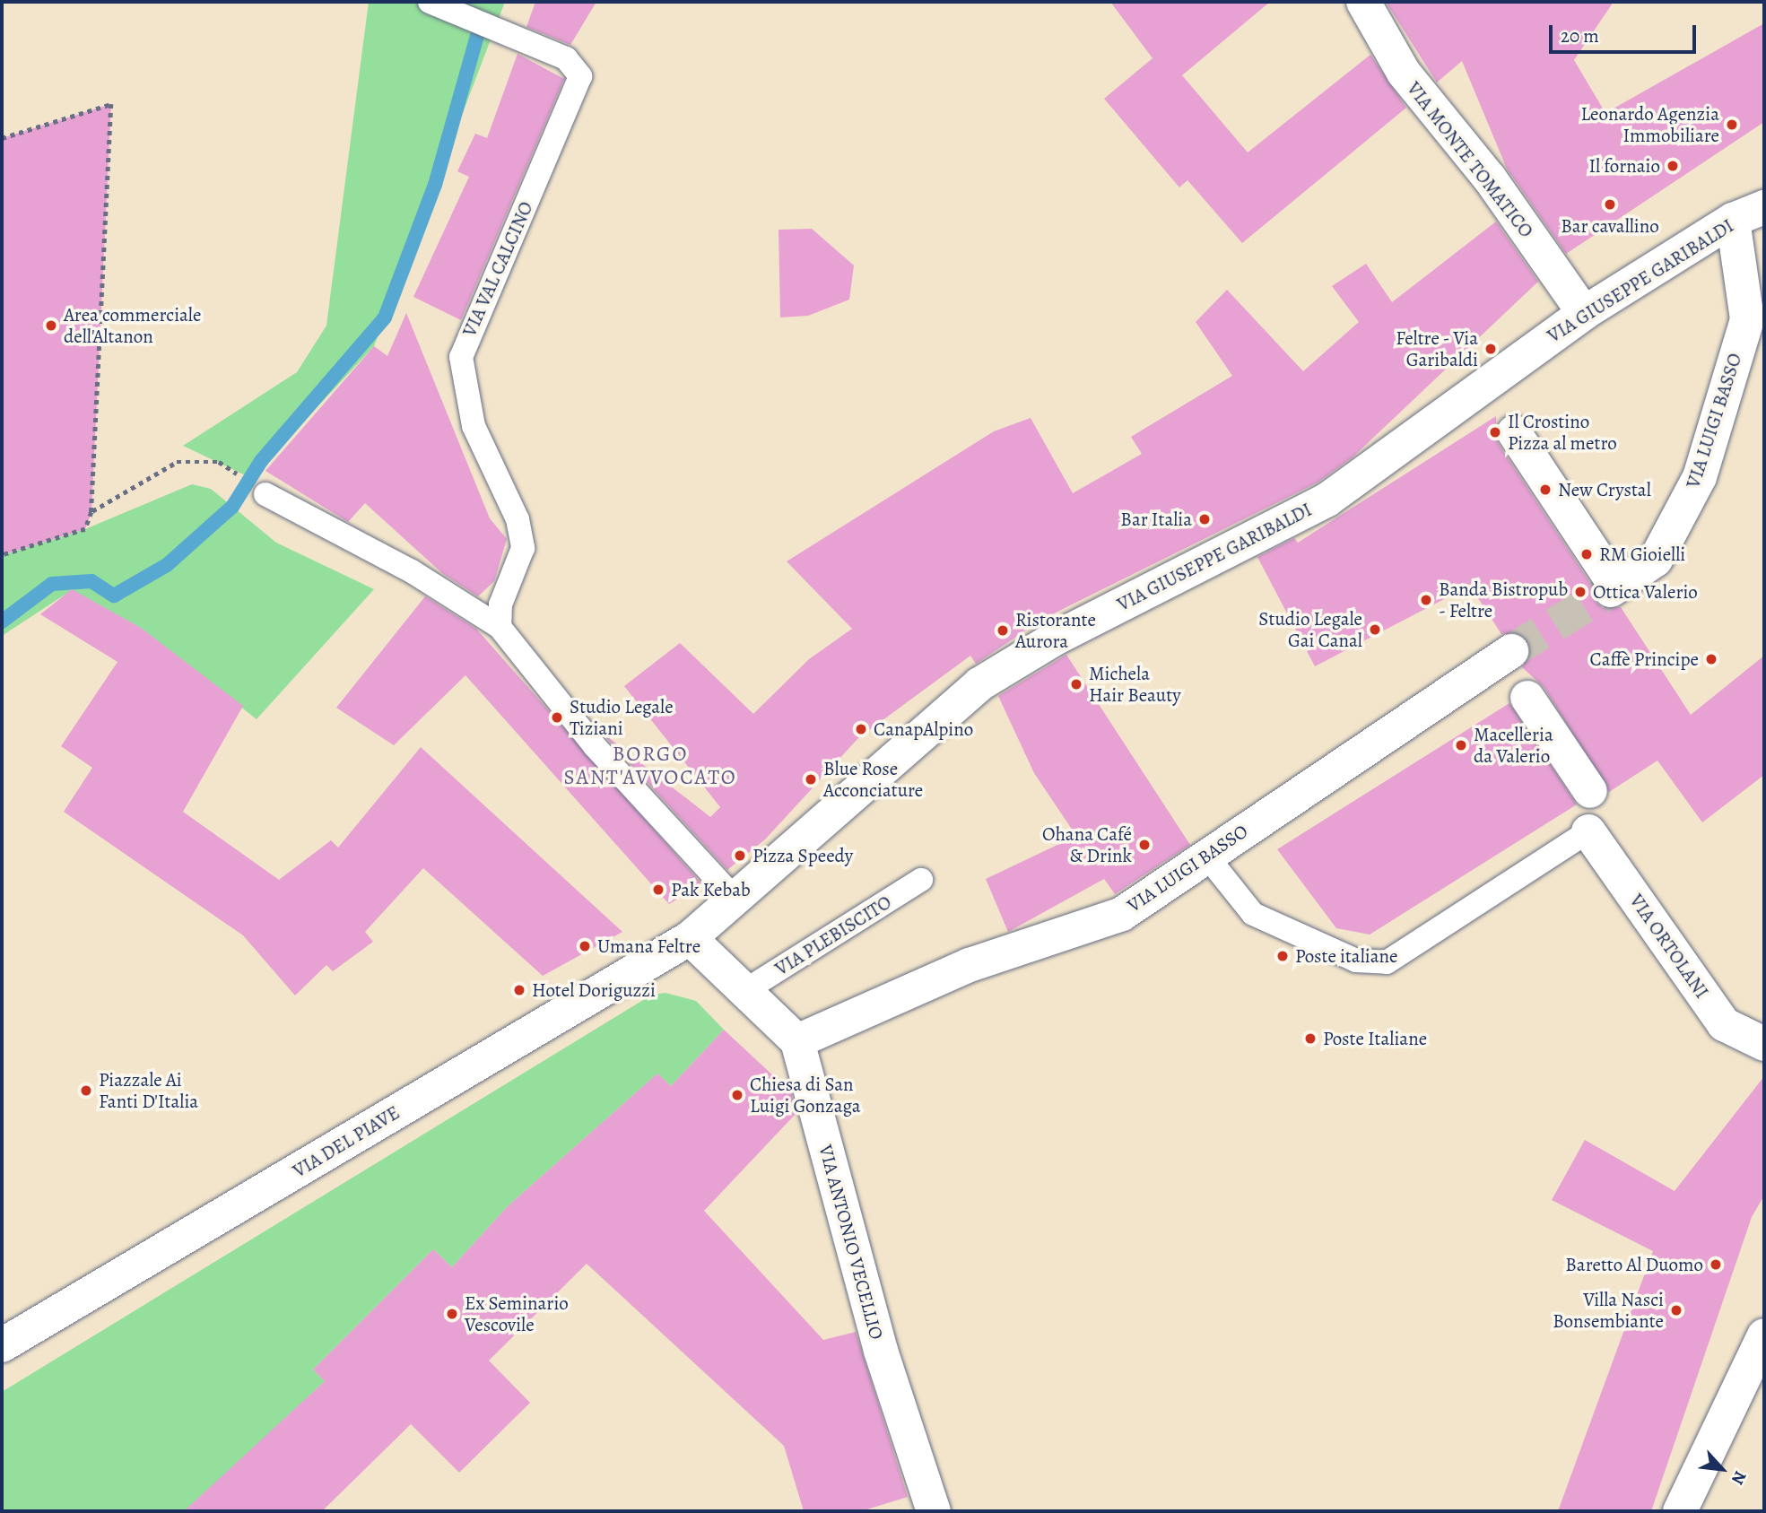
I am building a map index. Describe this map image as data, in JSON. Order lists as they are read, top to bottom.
{
  "streets": {
    "street": [
      "VIA MONTE TOMATICO",
      "VIA GIUSEPPE GARIBALDI",
      "VIA LUIGI BASSO",
      "VIA ORTOLANI",
      "VIA DEL PIAVE",
      "VIA ANTONIO VECELLIO"
    ],
    "lane": ["VIA VAL CALCINO", "VIA PLEBISCITO"]
  },
  "crossings": [
    ["VIA MONTE TOMATICO", "VIA GIUSEPPE GARIBALDI"],
    ["VIA GIUSEPPE GARIBALDI", "VIA LUIGI BASSO"],
    ["VIA GIUSEPPE GARIBALDI", "VIA DEL PIAVE"],
    ["VIA LUIGI BASSO", "VIA ANTONIO VECELLIO"]
  ],
  "districts": ["BORGO SANT'AVVOCATO"],
  "places": [
    "Leonardo Agenzia Immobiliare",
    "Il fornaio",
    "Bar cavallino",
    "Area commerciale dell'Altanon",
    "Feltre - Via Garibaldi",
    "Il Crostino Pizza al metro",
    "New Crystal",
    "Bar Italia",
    "RM Gioielli",
    "Ottica Valerio",
    "Banda Bistropub - Feltre",
    "Studio Legale Gai Canal",
    "Ristorante Aurora",
    "Caffè Principe",
    "Michela Hair Beauty",
    "Studio Legale Tiziani",
    "CanapAlpino",
    "Macelleria da Valerio",
    "Blue Rose Acconciature",
    "Ohana Café & Drink",
    "Pizza Speedy",
    "Pak Kebab",
    "Umana Feltre",
    "Poste italiane",
    "Hotel Doriguzzi",
    "Poste Italiane",
    "Piazzale Ai Fanti D'Italia",
    "Chiesa di San Luigi Gonzaga",
    "Baretto Al Duomo",
    "Villa Nasci Bonsembiante",
    "Ex Seminario Vescovile"
  ],
  "scale_bar": "20 m",
  "north": "bottom right"
}
